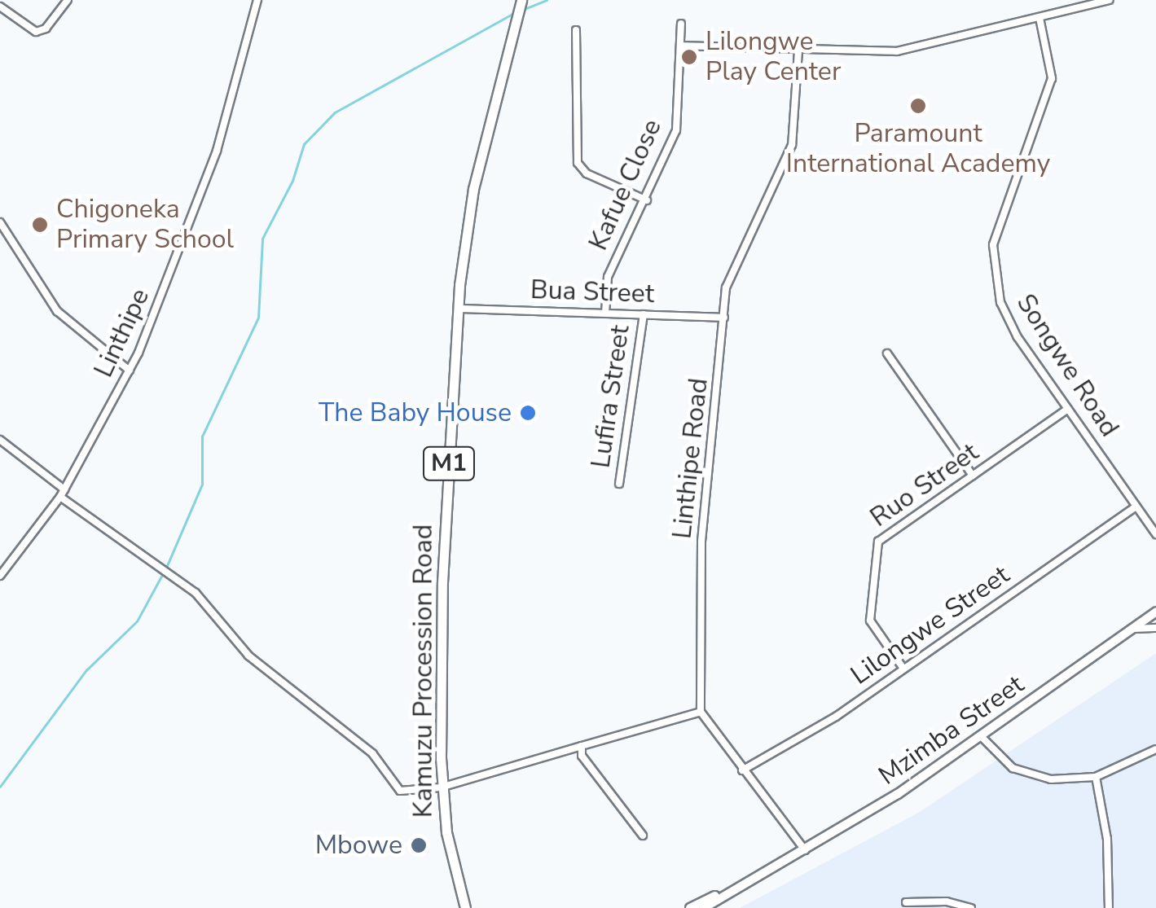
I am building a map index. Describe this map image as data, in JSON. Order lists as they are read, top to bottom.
{
  "streets": {
    "highway": ["M1", "Kamuzu Procession Road"],
    "main road": ["Mzimba Street"],
    "street": [
      "Kafue Close",
      "Bua Street",
      "Linthipe",
      "Songwe Road",
      "Lufira Street",
      "Linthipe Road",
      "Ruo Street",
      "Lilongwe Street"
    ]
  },
  "crossings": [
    ["Kafue Close", "Bua Street"],
    ["Bua Street", "Lufira Street"],
    ["Bua Street", "Linthipe Road"],
    ["Bua Street", "Kamuzu Procession Road"],
    ["Songwe Road", "Ruo Street"],
    ["Songwe Road", "Lilongwe Street"],
    ["Ruo Street", "Lilongwe Street"]
  ],
  "places": [
    "Lilongwe Play Center",
    "Paramount International Academy",
    "Chigoneka Primary School",
    "The Baby House",
    "Mbowe"
  ]
}
